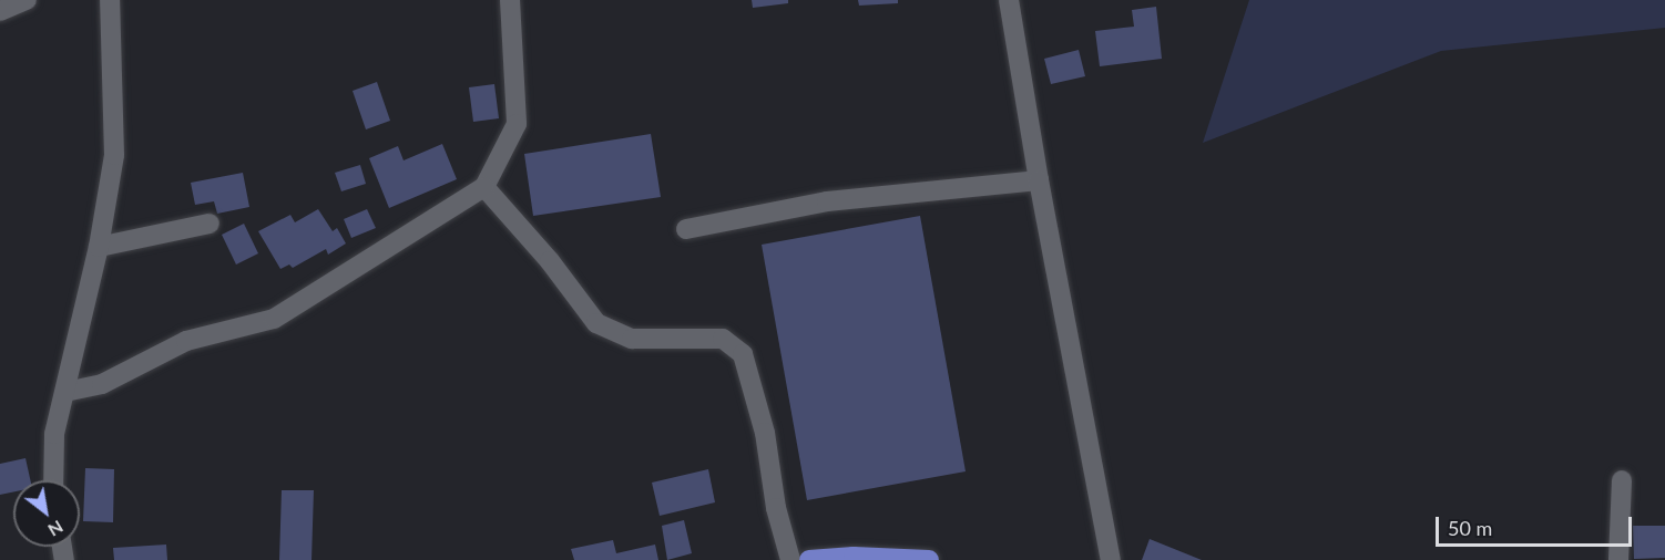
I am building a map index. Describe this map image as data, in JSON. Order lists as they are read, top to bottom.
{
  "scale_bar": "50 m",
  "north": "bottom right"
}
